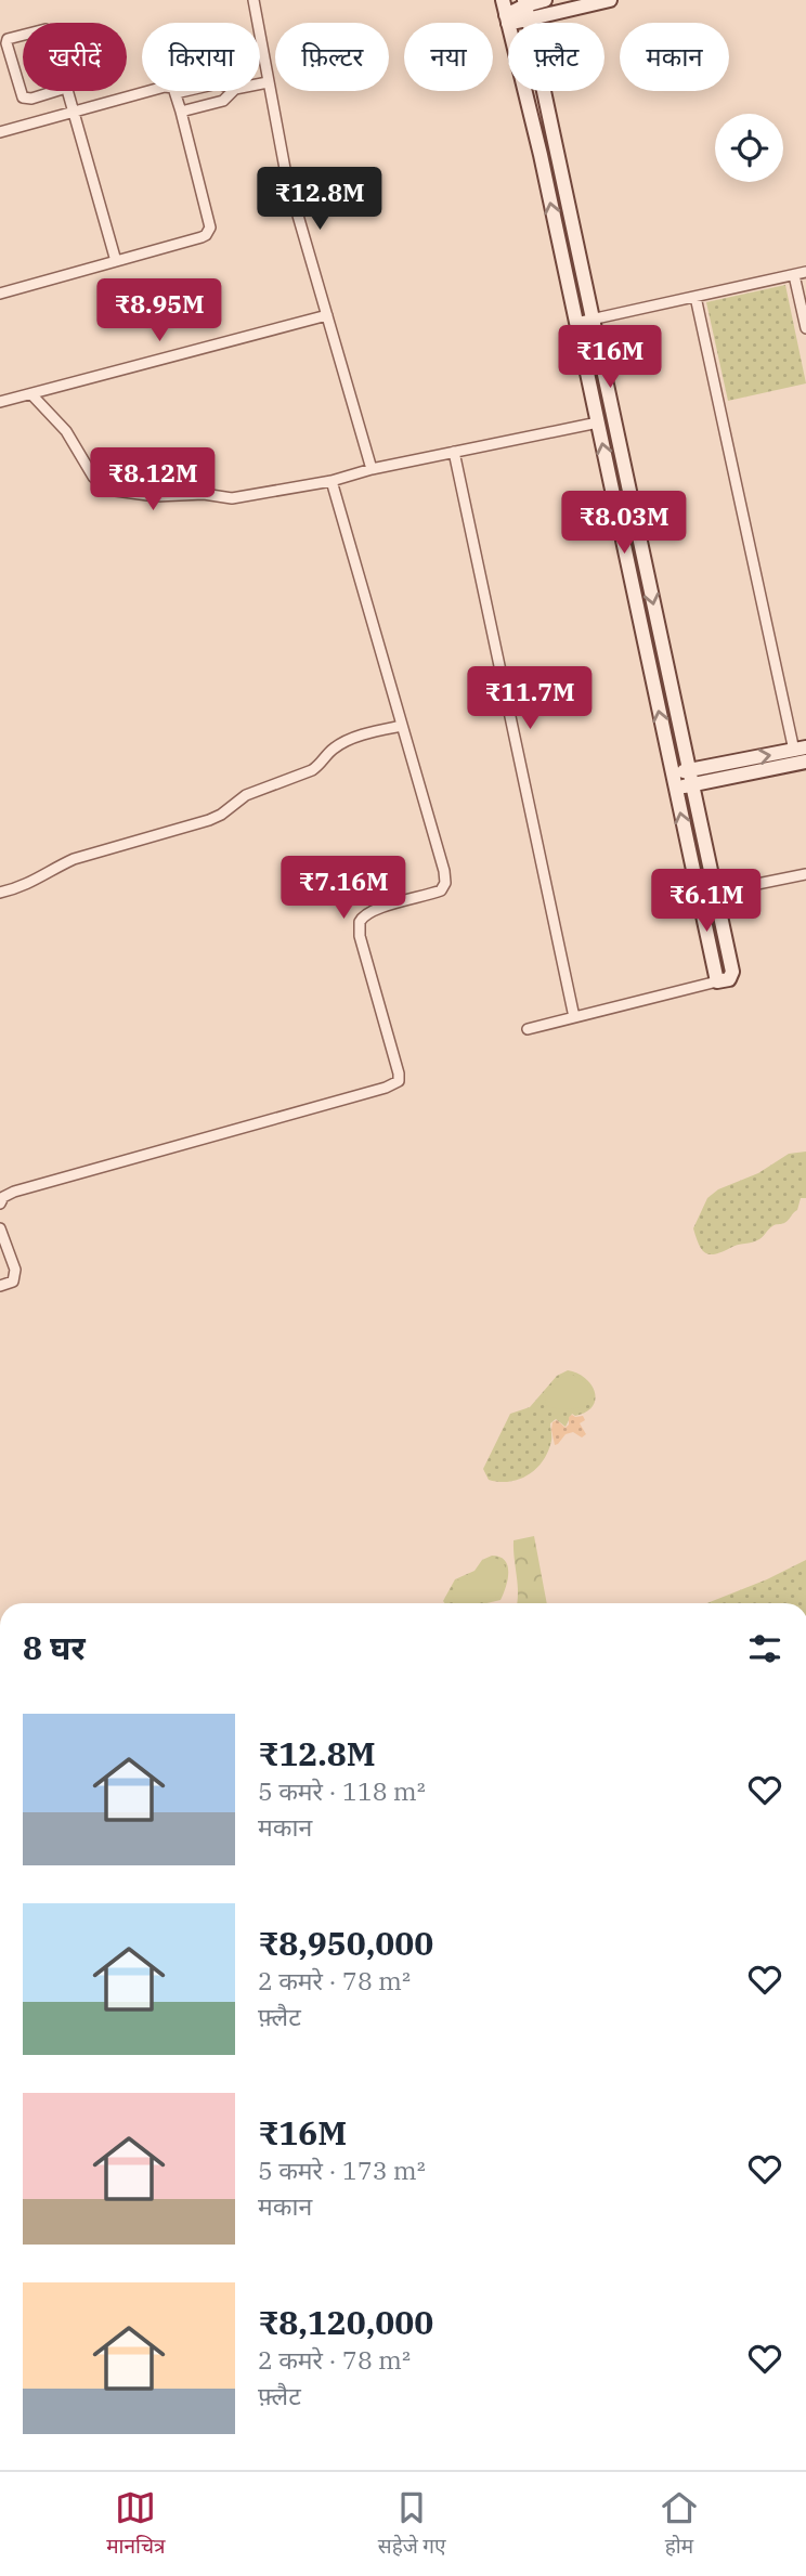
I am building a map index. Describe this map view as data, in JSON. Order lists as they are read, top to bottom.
{
  "page": {
    "chip": [
      "खरीदें",
      "किराया",
      "फ़िल्टर",
      "नया",
      "फ़्लैट",
      "मकान"
    ],
    "price": [
      "₹12.8M",
      "₹8.95M",
      "₹16M",
      "₹8.12M",
      "₹8.03M",
      "₹11.7M",
      "₹7.16M",
      "₹6.1M"
    ],
    "heading": "8 घर",
    "list": [
      {
        "name": "₹12.8M",
        "note": "5 कमरे · 118 m² · मकान"
      },
      {
        "name": "₹8,950,000",
        "note": "2 कमरे · 78 m² · फ़्लैट"
      },
      {
        "name": "₹16M",
        "note": "5 कमरे · 173 m² · मकान"
      },
      {
        "name": "₹8,120,000",
        "note": "2 कमरे · 78 m² · फ़्लैट"
      }
    ],
    "tabs": ["मानचित्र", "सहेजे गए", "होम"]
  }
}
